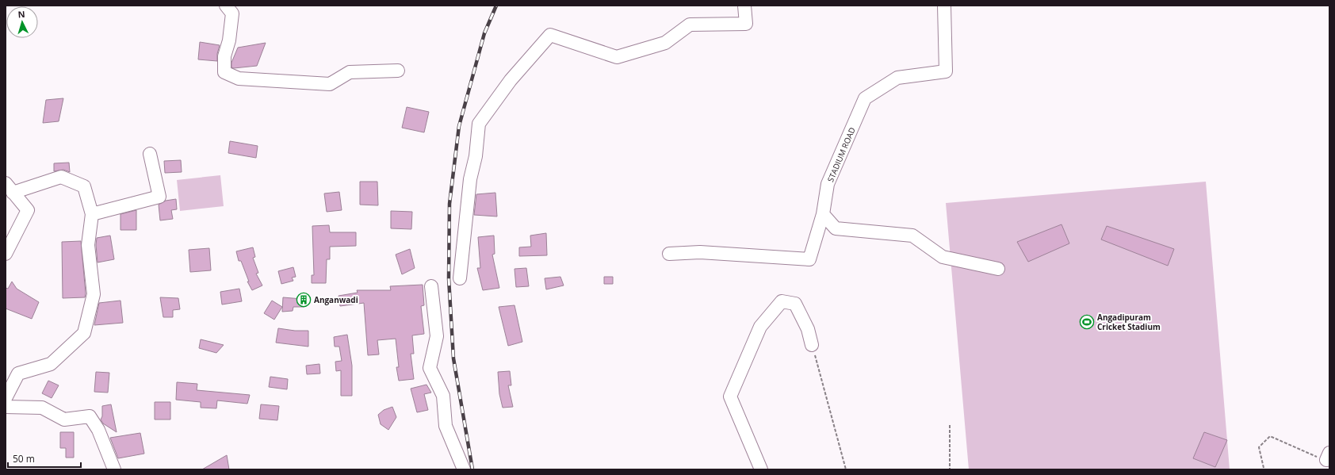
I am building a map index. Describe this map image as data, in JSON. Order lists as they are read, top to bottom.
{
  "streets": {
    "street": ["STADIUM ROAD"]
  },
  "places": {
    "building": ["Anganwadi"],
    "sports": ["Angadipuram Cricket Stadium"]
  },
  "scale_bar": "50 m",
  "north": "top"
}
